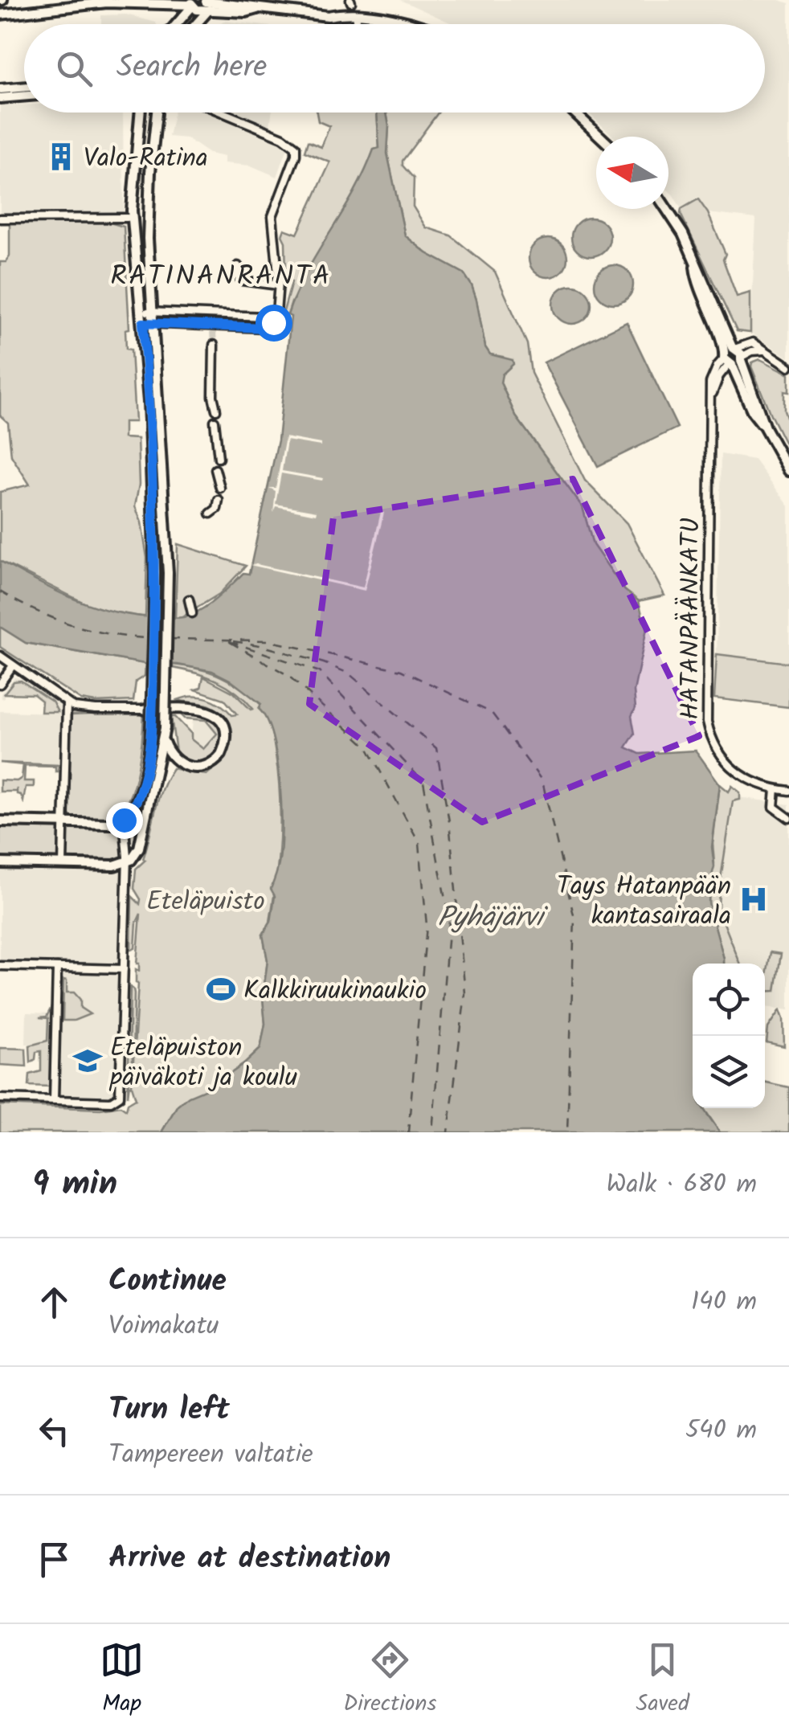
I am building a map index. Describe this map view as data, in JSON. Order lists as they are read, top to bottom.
{
  "streets": {
    "street": ["HATANPÄÄNKATU"]
  },
  "districts": ["RATINANRANTA"],
  "water": ["Pyhäjärvi"],
  "parks": ["Eteläpuisto"],
  "places": {
    "building": ["Valo-Ratina"],
    "hospital": ["Tays Hatanpään kantasairaala"],
    "sports": ["Kalkkiruukinaukio"],
    "school or university": ["Eteläpuiston päiväkoti ja koulu"]
  },
  "north": "left",
  "page": {
    "search": "Search here",
    "heading": ["9 min", "Walk · 680 m"],
    "list": [
      ["Continue", "Voimakatu", "140 m"],
      ["Turn left", "Tampereen valtatie", "540 m"],
      "Arrive at destination"
    ],
    "nav": ["Map", "Directions", "Saved"]
  }
}
